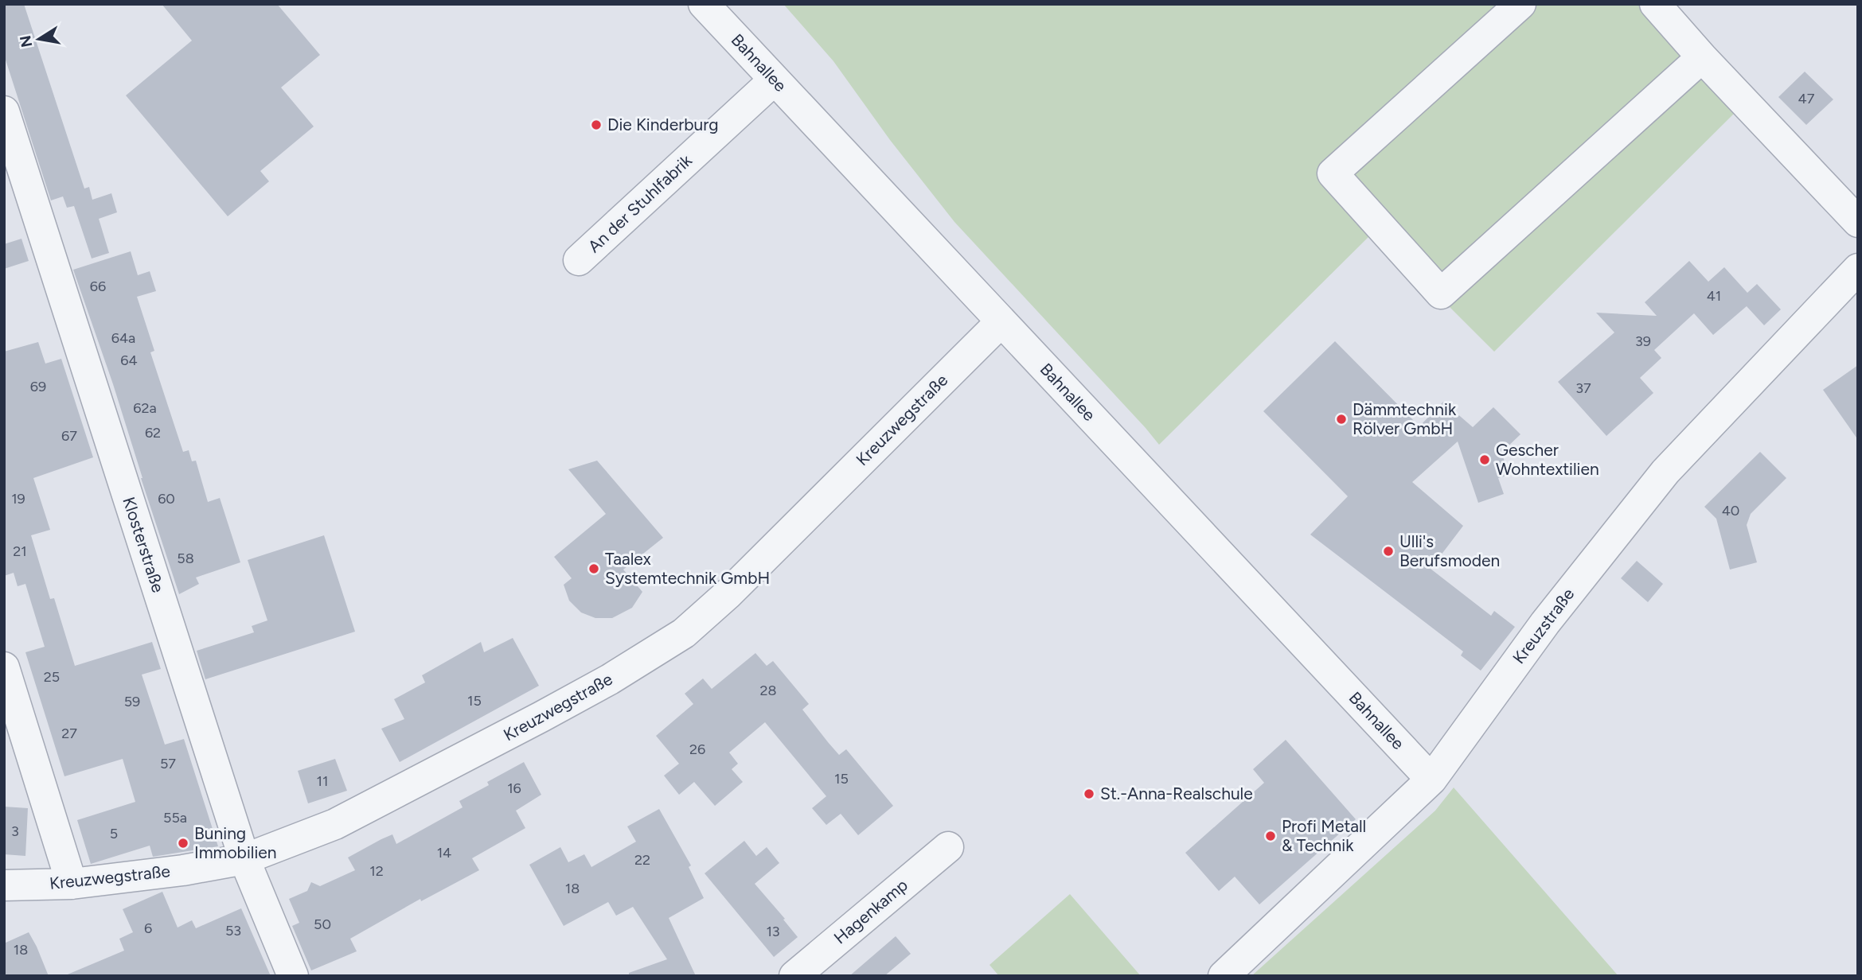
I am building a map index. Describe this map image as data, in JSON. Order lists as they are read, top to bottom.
{
  "streets": {
    "street": [
      "Bahnallee",
      "An der Stuhlfabrik",
      "Kreuzwegstraße",
      "Klosterstraße",
      "Kreuzstraße",
      "Hagenkamp"
    ]
  },
  "crossings": [
    ["Bahnallee", "An der Stuhlfabrik"],
    ["Bahnallee", "Kreuzwegstraße"],
    ["Bahnallee", "Kreuzstraße"],
    ["Kreuzwegstraße", "Klosterstraße"]
  ],
  "places": [
    "Die Kinderburg",
    "Dämmtechnik Rölver GmbH",
    "Gescher Wohntextilien",
    "Ulli's Berufsmoden",
    "Taalex Systemtechnik GmbH",
    "St.-Anna-Realschule",
    "Profi Metall & Technik",
    "Buning Immobilien"
  ],
  "house_numbers": [
    "47",
    "66",
    "41",
    "64a",
    "39",
    "64",
    "69",
    "37",
    "62a",
    "62",
    "67",
    "19",
    "60",
    "40",
    "21",
    "58",
    "25",
    "28",
    "15",
    "59",
    "27",
    "26",
    "57",
    "15",
    "11",
    "16",
    "55a",
    "3",
    "5",
    "14",
    "22",
    "12",
    "18",
    "50",
    "6",
    "53",
    "13",
    "18"
  ],
  "north": "left"
}
